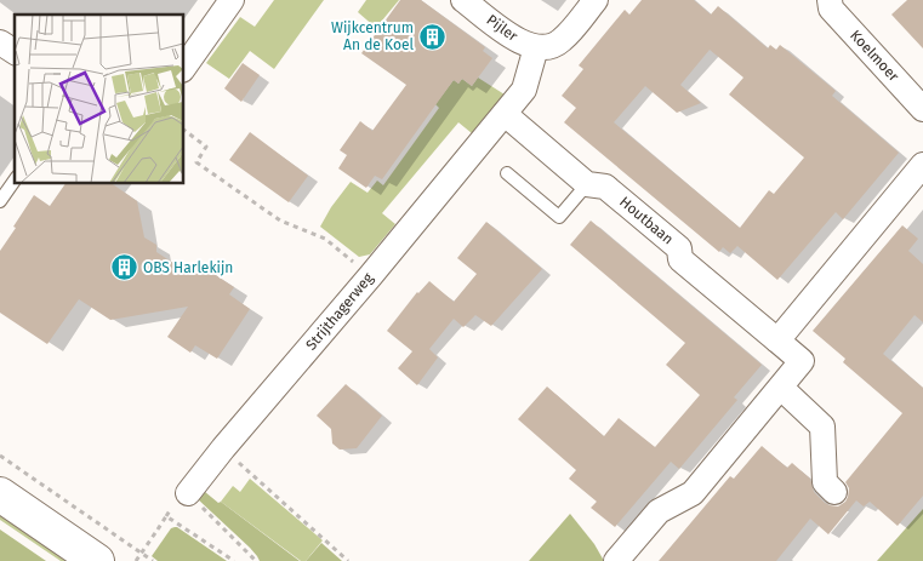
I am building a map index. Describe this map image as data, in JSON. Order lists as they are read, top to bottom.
{
  "streets": {
    "street": [
      "Pijler",
      "Koelmoer",
      "Houtbaan",
      "Strijthagerweg"
    ]
  },
  "crossings": [
    ["Pijler", "Strijthagerweg"],
    ["Houtbaan", "Strijthagerweg"]
  ],
  "places": {
    "building": ["Wijkcentrum An de Koel", "OBS Harlekijn"]
  }
}
